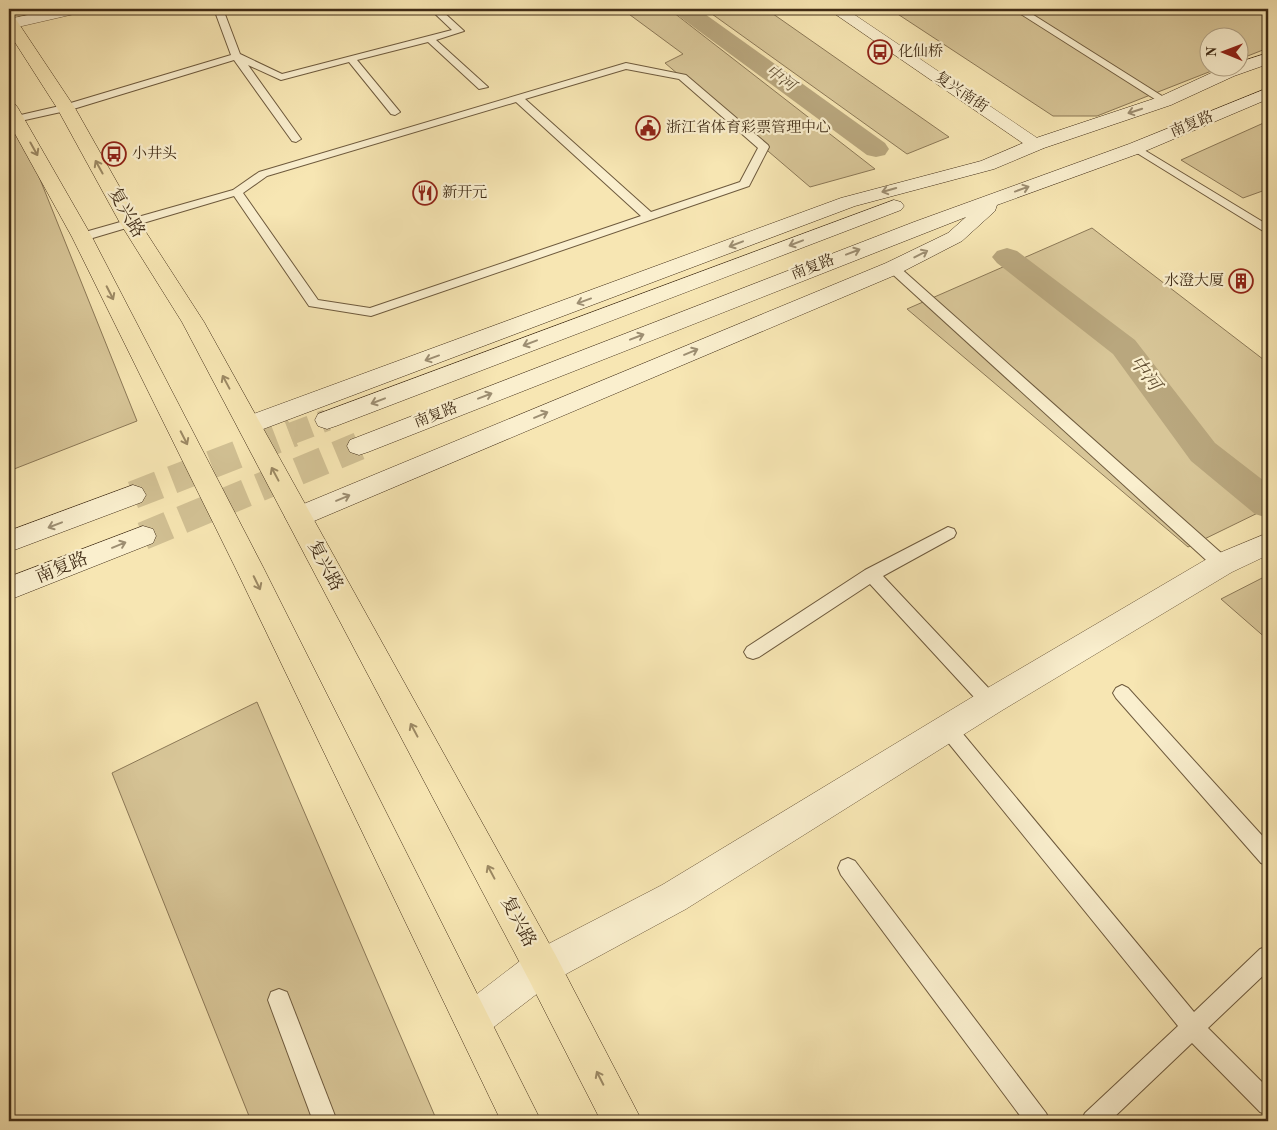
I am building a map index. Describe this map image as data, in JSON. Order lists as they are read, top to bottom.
{
  "streets": {
    "main road": ["复兴南街", "南复路", "复兴路"]
  },
  "crossings": [
    ["复兴南街", "南复路"]
  ],
  "water": ["中河"],
  "places": {
    "bus stop": ["化仙桥", "小井头"],
    "public building": ["浙江省体育彩票管理中心"],
    "restaurant": ["新开元"],
    "building": ["水澄大厦"]
  },
  "north": "left"
}
